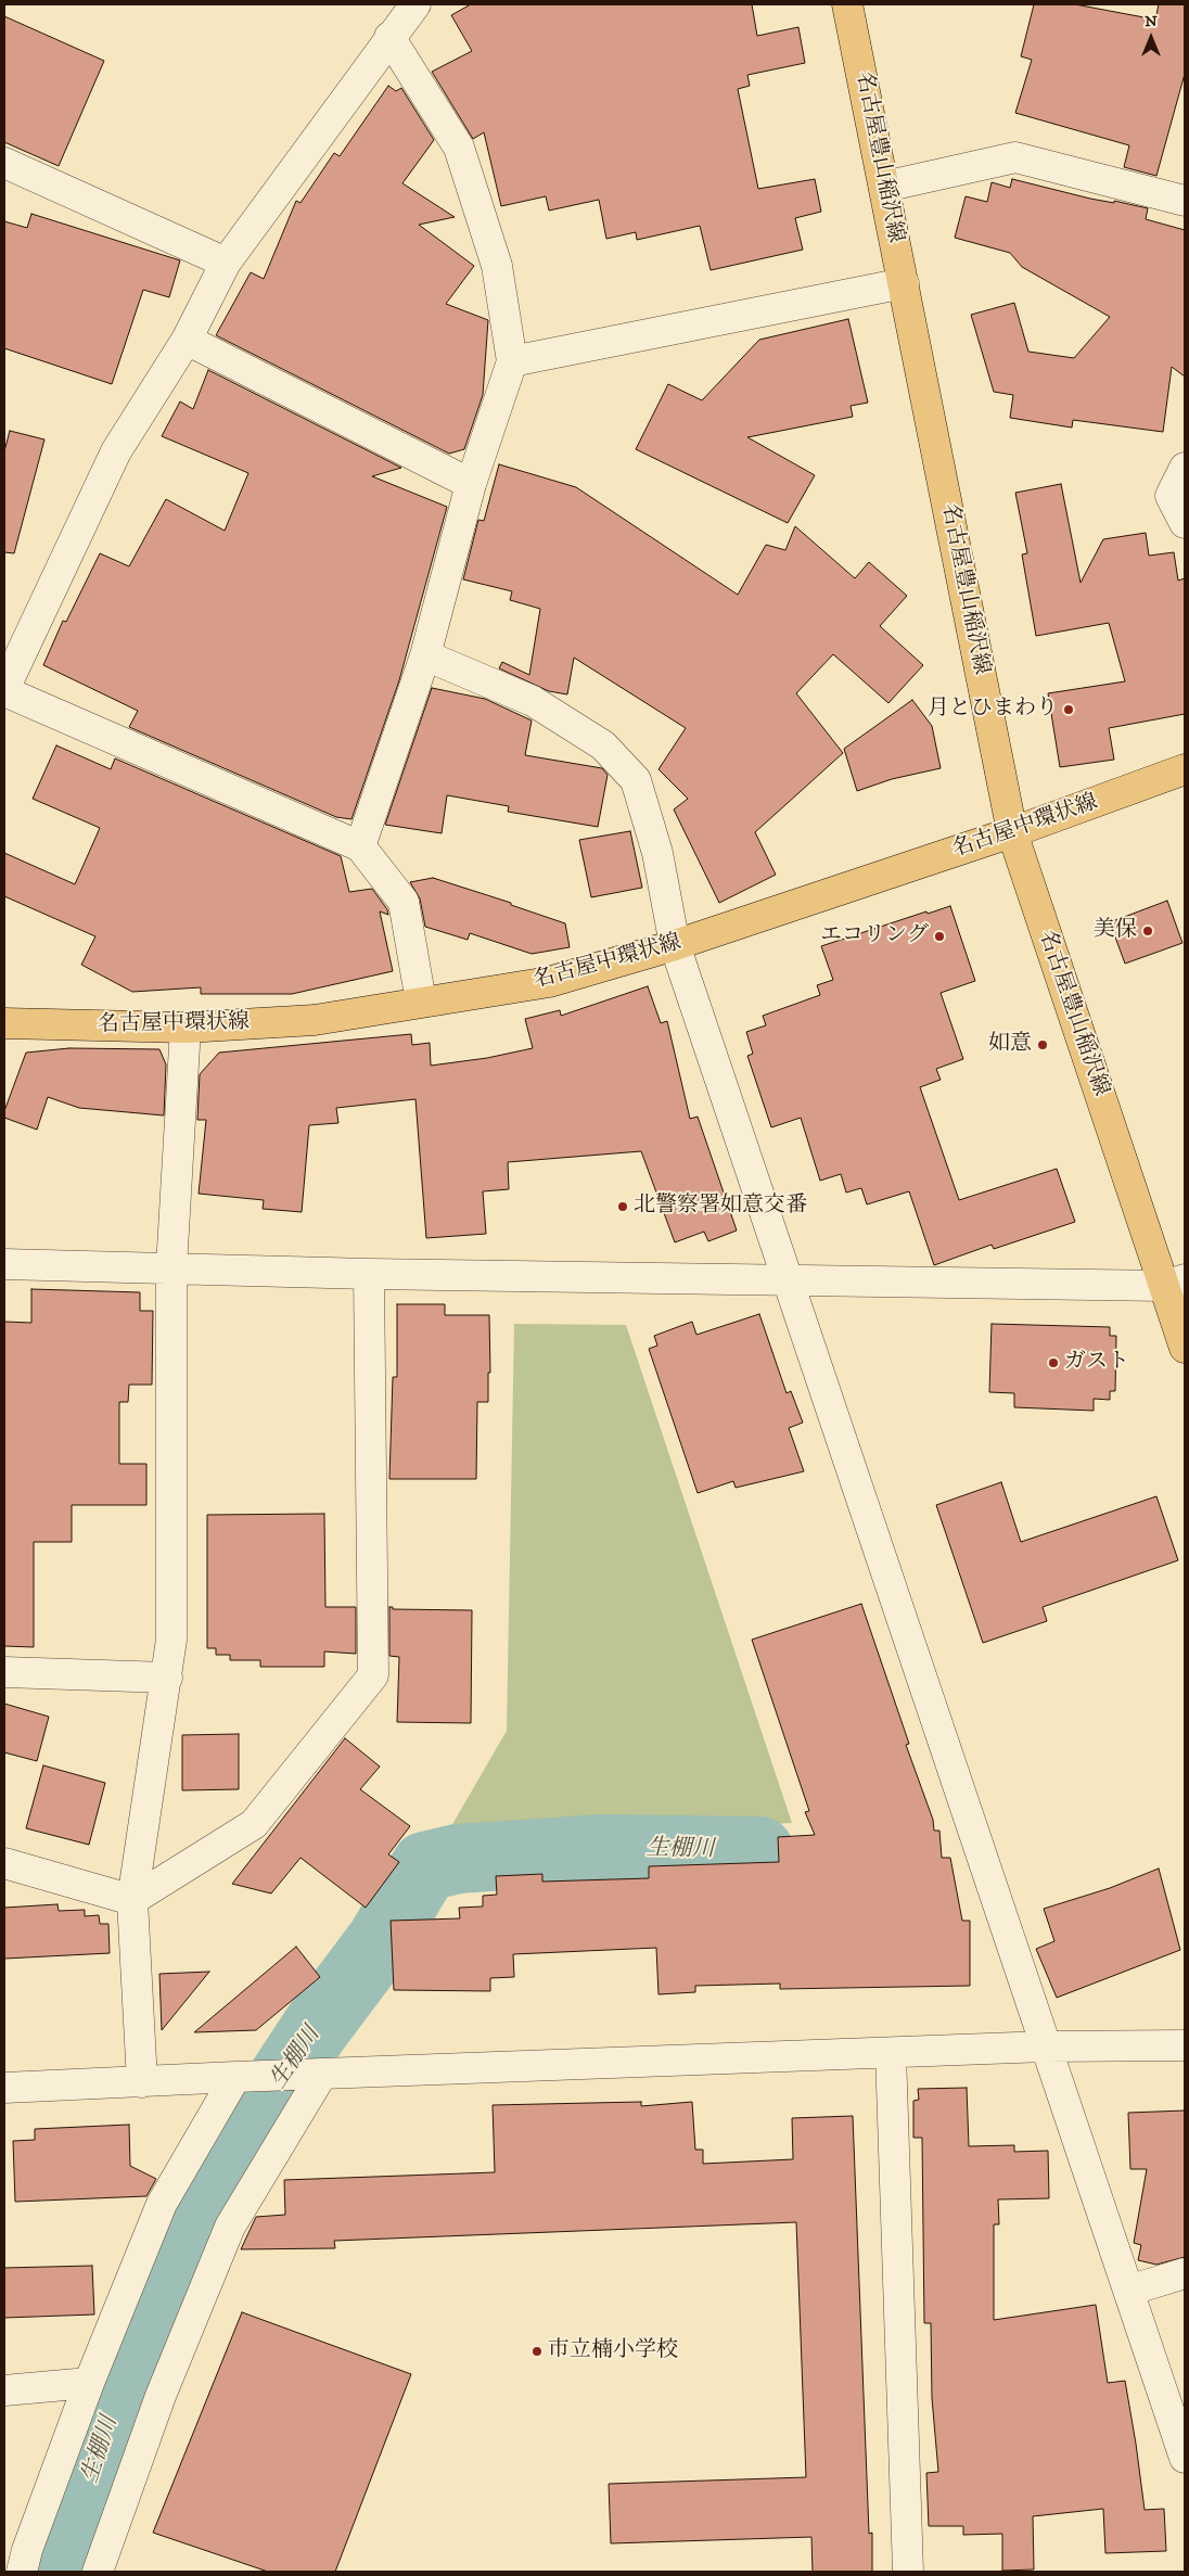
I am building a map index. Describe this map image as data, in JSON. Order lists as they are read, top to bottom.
{
  "streets": {
    "main road": ["名古屋豊山稲沢線", "名古屋中環状線"]
  },
  "crossings": [
    ["名古屋豊山稲沢線", "名古屋中環状線"]
  ],
  "water": ["生棚川"],
  "places": [
    "月とひまわり",
    "美保",
    "エコリング",
    "如意",
    "北警察署如意交番",
    "ガスト",
    "市立楠小学校"
  ],
  "north": "top"
}
